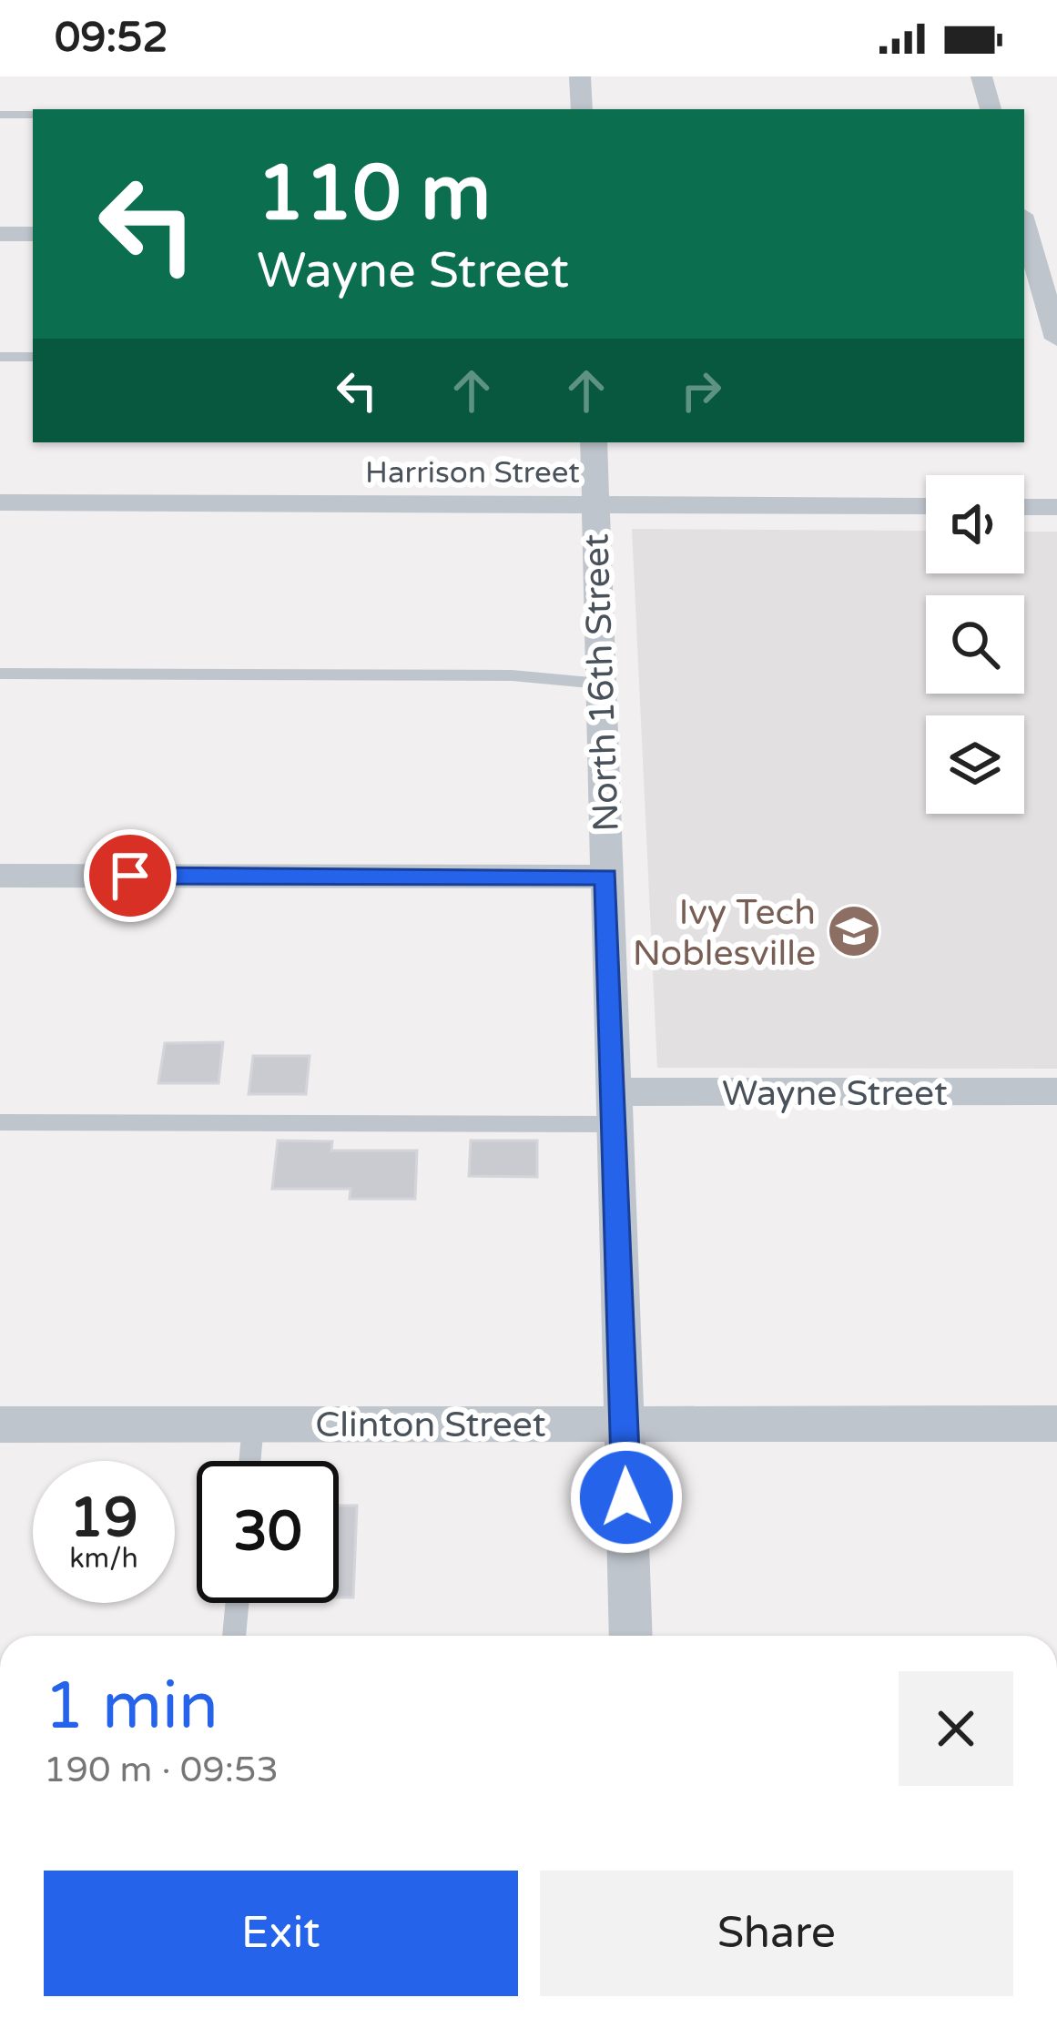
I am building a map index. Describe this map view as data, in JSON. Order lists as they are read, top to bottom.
{
  "streets": {
    "street": [
      "Harrison Street",
      "North 16th Street",
      "Wayne Street",
      "Clinton Street"
    ]
  },
  "crossings": [
    ["Harrison Street", "North 16th Street"],
    ["North 16th Street", "Wayne Street"],
    ["North 16th Street", "Clinton Street"]
  ],
  "places": {
    "school or university": ["Ivy Tech Noblesville"]
  },
  "page": {
    "status": "09:52",
    "turn": ["110 m", "Wayne Street"],
    "speed": "19 km/h",
    "limit": "30",
    "heading": ["1 min", "190 m · 09:53"],
    "buttons": ["Exit", "Share"]
  }
}
